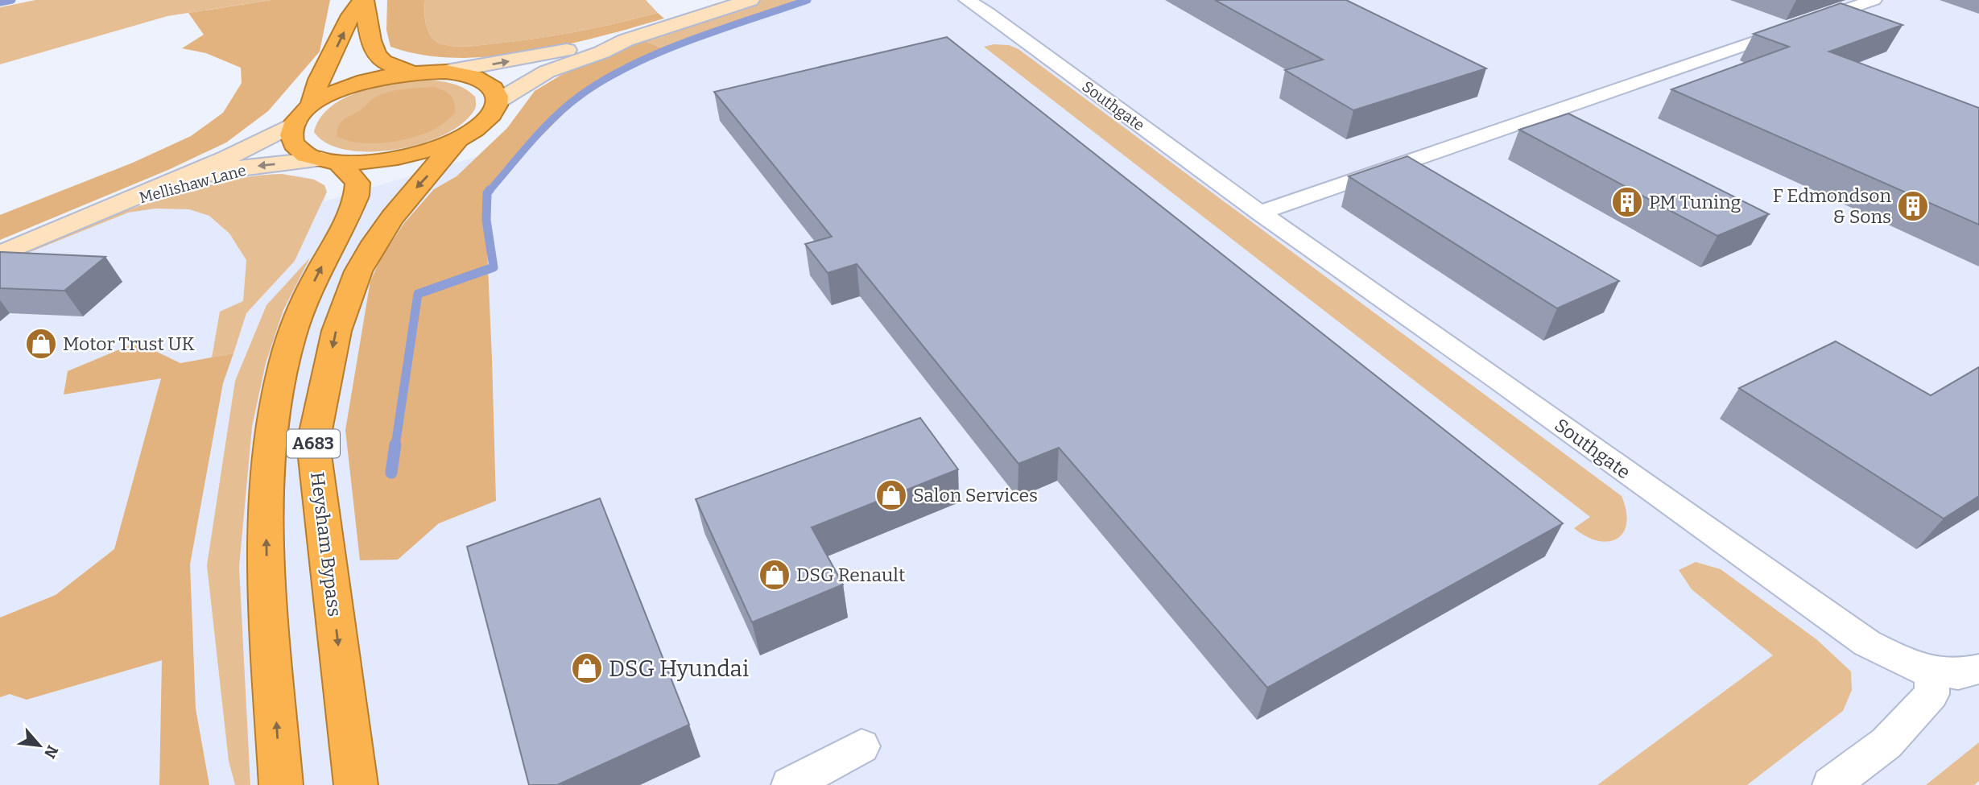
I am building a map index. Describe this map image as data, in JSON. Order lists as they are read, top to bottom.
{
  "streets": {
    "highway": ["A683", "Heysham Bypass"],
    "main road": ["Mellishaw Lane"],
    "street": ["Southgate"]
  },
  "crossings": [
    ["Mellishaw Lane", "A683"],
    ["A683", "Heysham Bypass"]
  ],
  "places": {
    "building": ["PM Tuning", "F Edmondson & Sons"],
    "shop": [
      "Motor Trust UK",
      "Salon Services",
      "DSG Renault",
      "DSG Hyundai"
    ]
  },
  "north": "bottom right"
}
